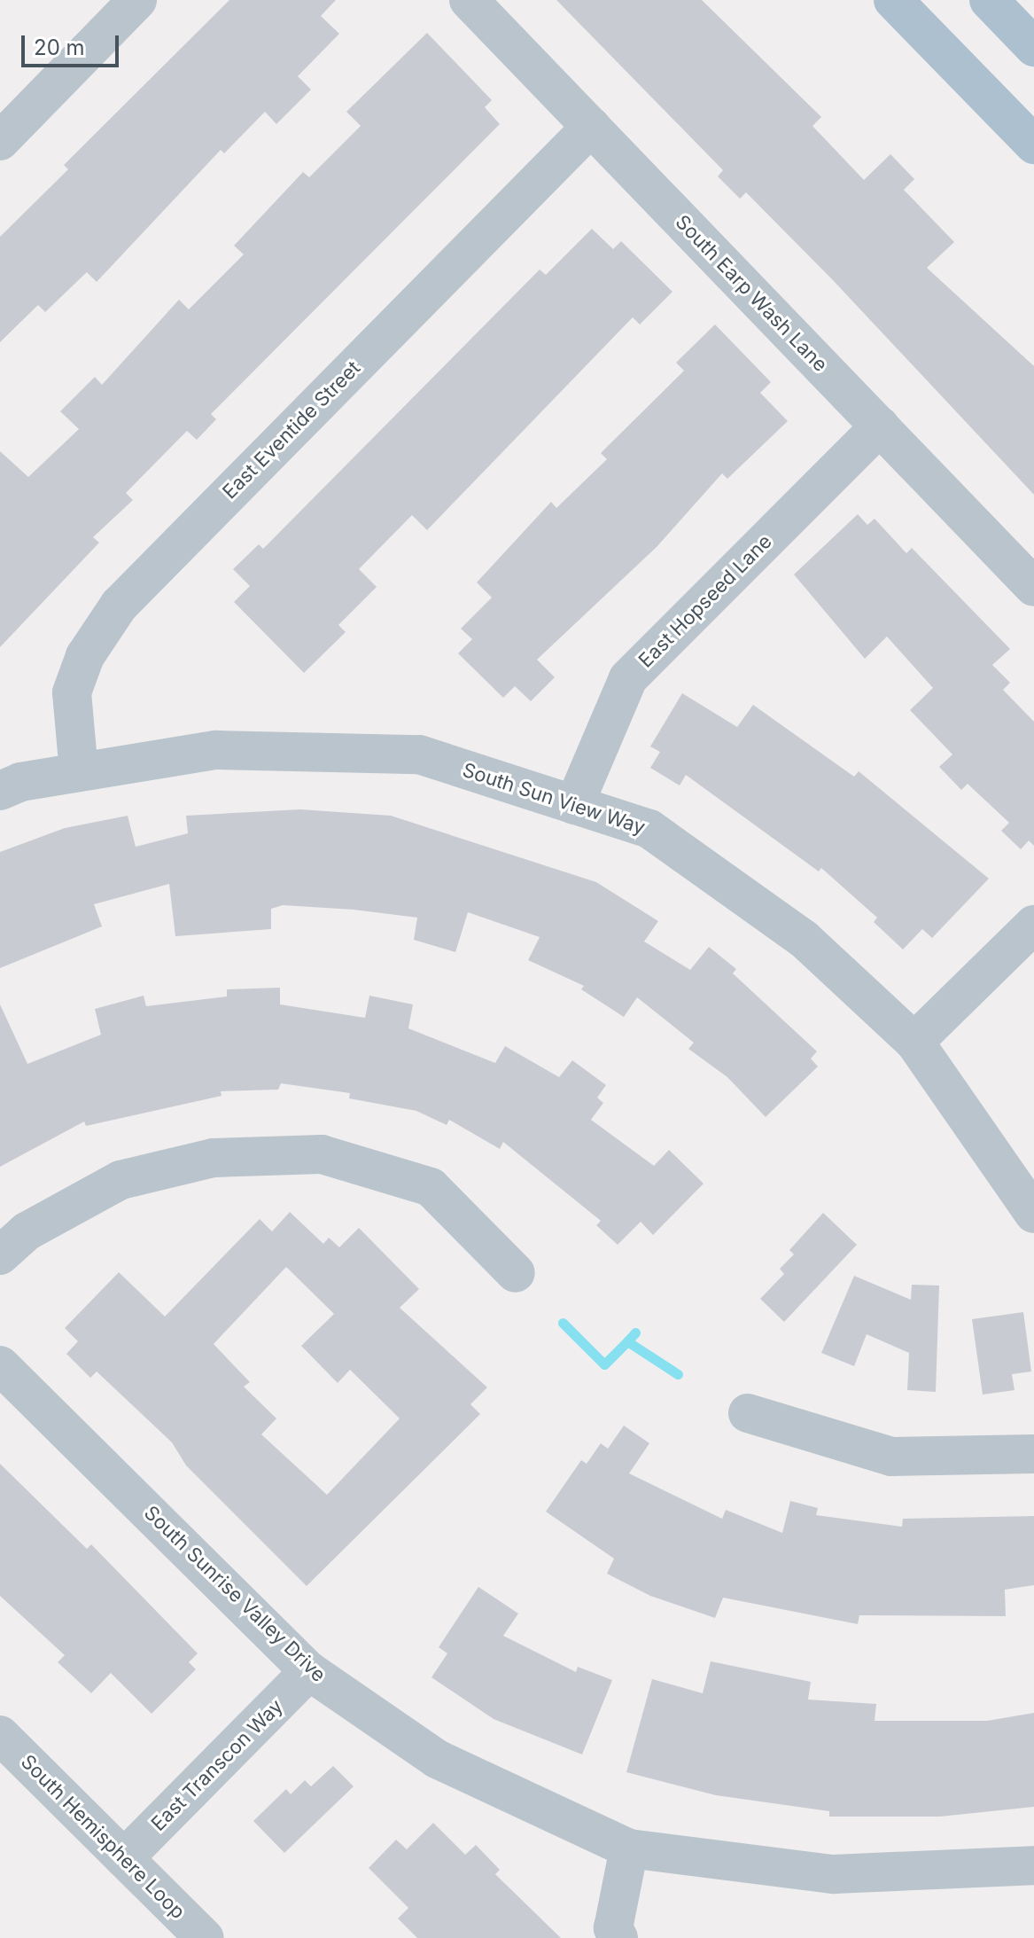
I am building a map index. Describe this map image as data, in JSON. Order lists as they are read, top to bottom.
{
  "streets": {
    "street": [
      "South Earp Wash Lane",
      "East Eventide Street",
      "East Hopseed Lane",
      "South Sun View Way",
      "South Sunrise Valley Drive",
      "East Transcon Way",
      "South Hemisphere Loop"
    ]
  },
  "crossings": [
    ["South Earp Wash Lane", "East Eventide Street"],
    ["South Earp Wash Lane", "East Hopseed Lane"],
    ["East Eventide Street", "South Sun View Way"],
    ["East Hopseed Lane", "South Sun View Way"],
    ["South Sunrise Valley Drive", "East Transcon Way"],
    ["East Transcon Way", "South Hemisphere Loop"]
  ],
  "scale_bar": "20 m"
}
